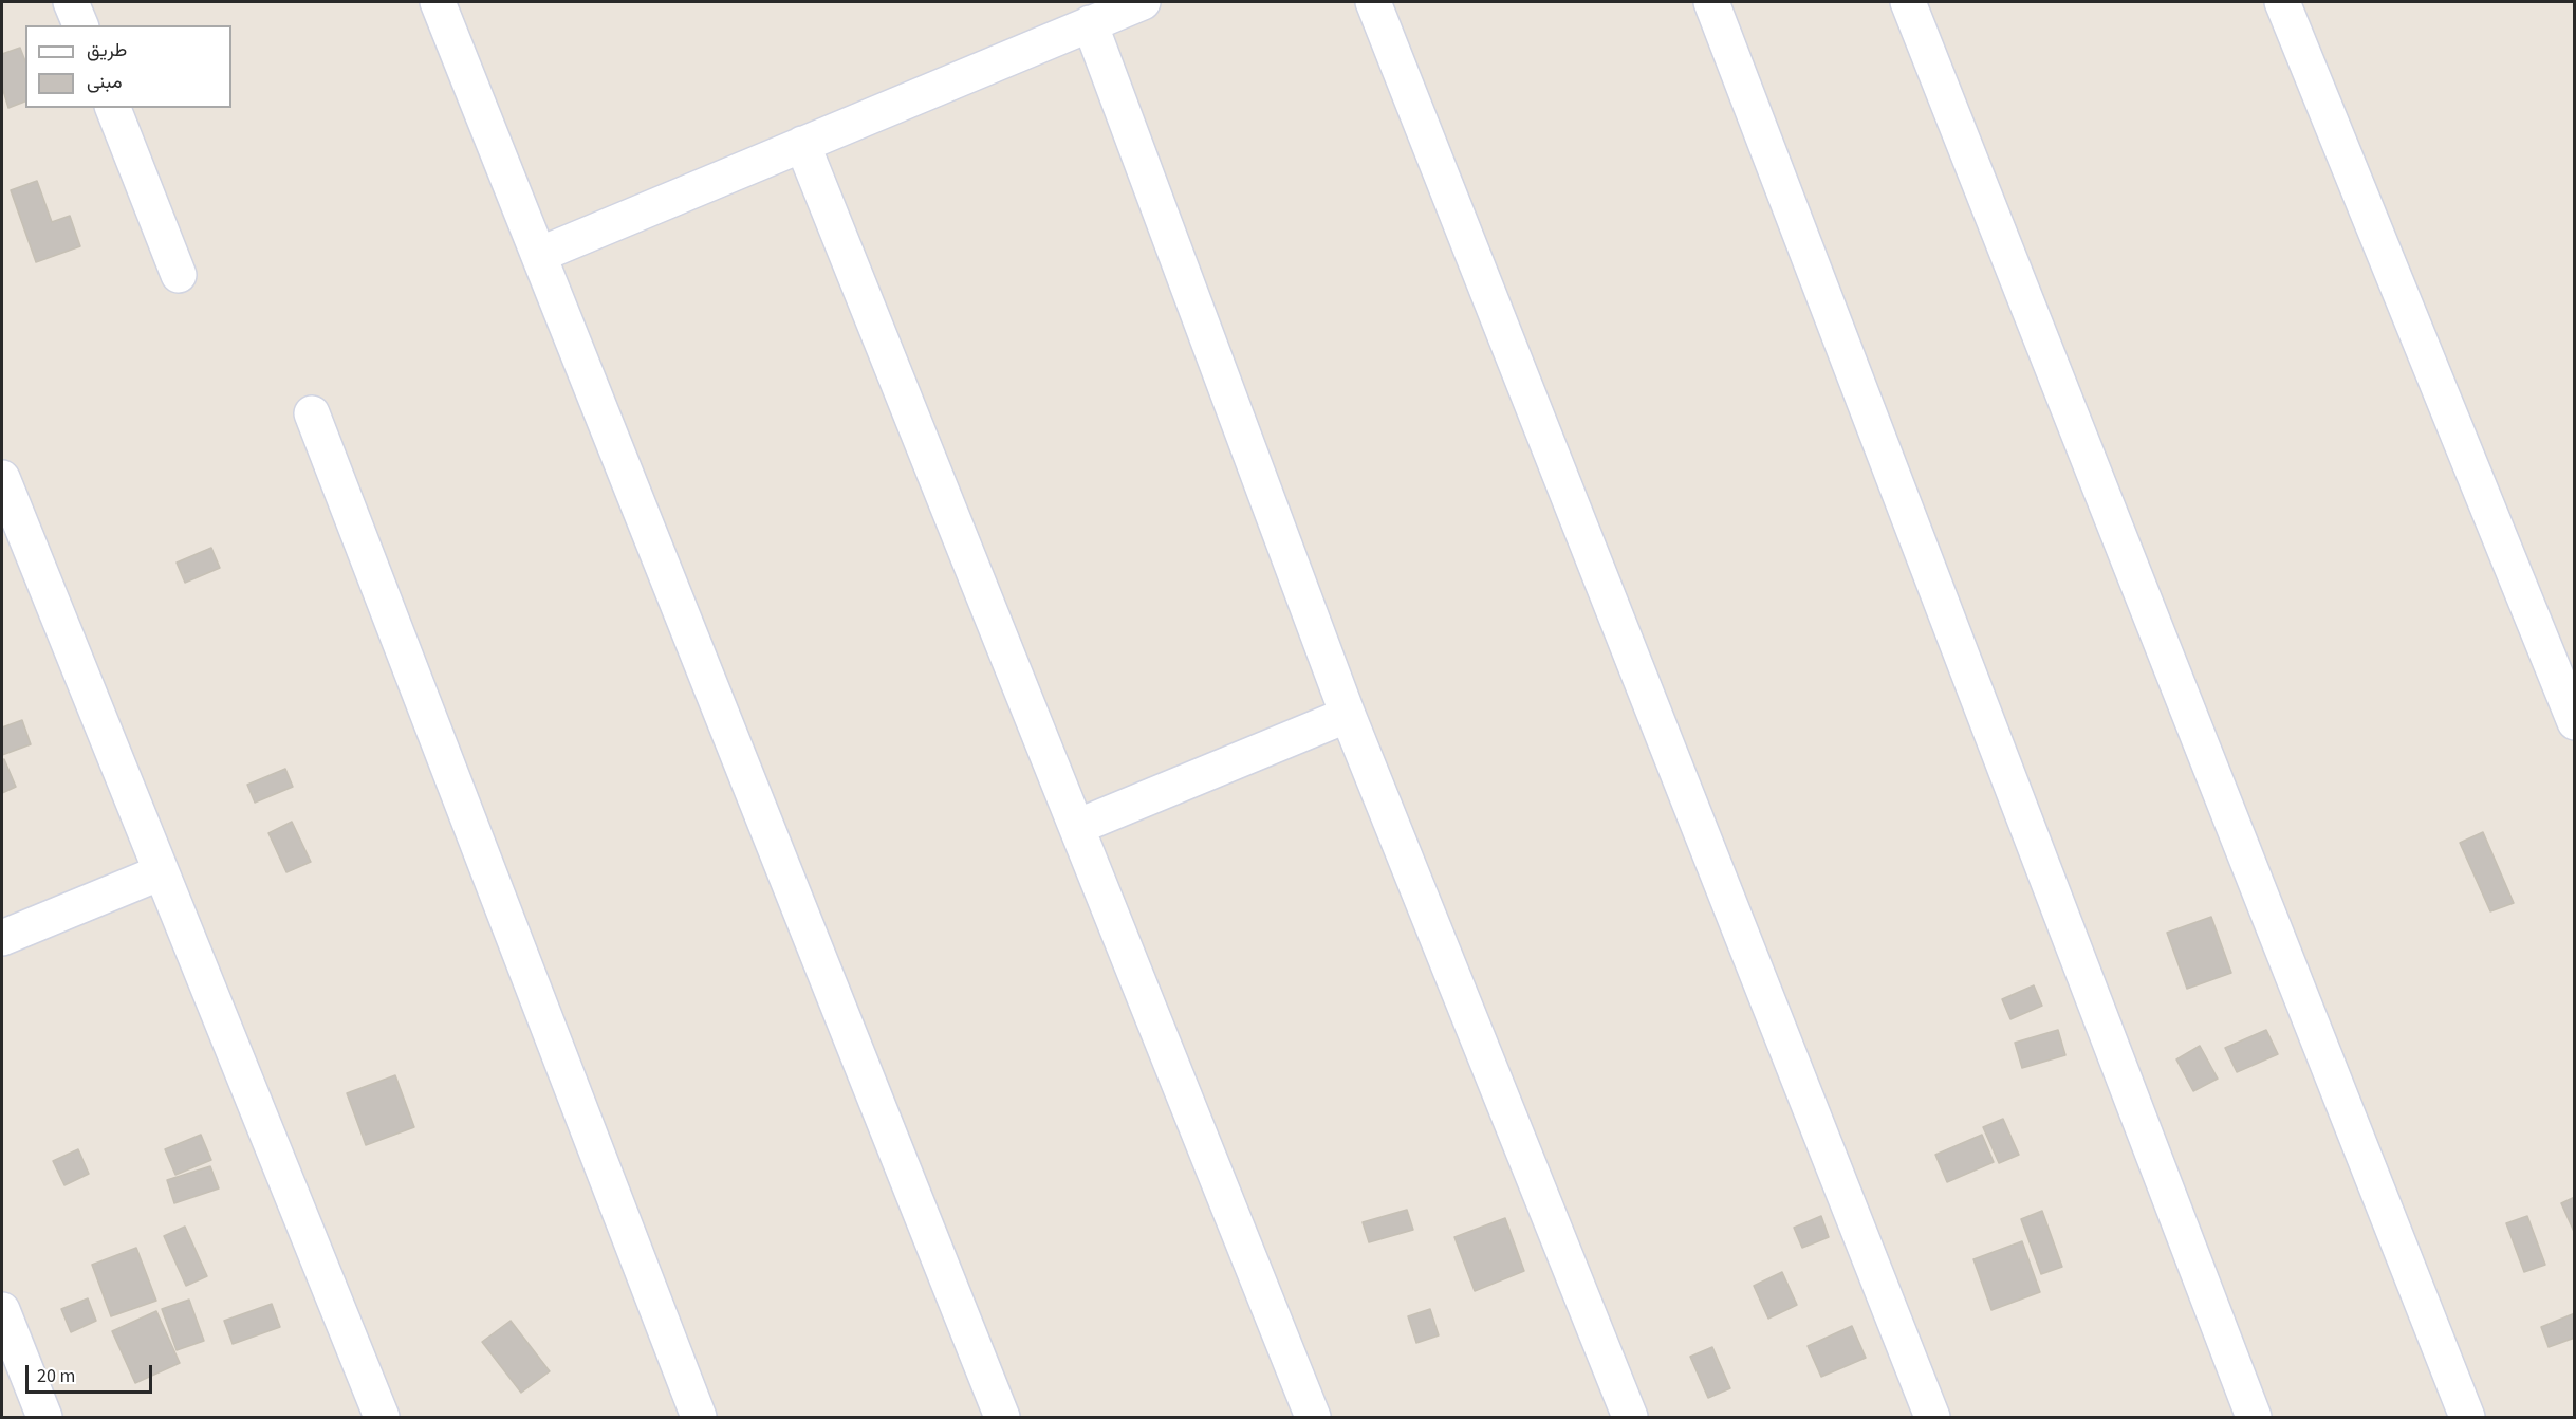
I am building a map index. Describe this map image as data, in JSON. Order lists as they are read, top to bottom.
{
  "legend": ["طريق", "مبنى"],
  "scale_bar": "20 m"
}
